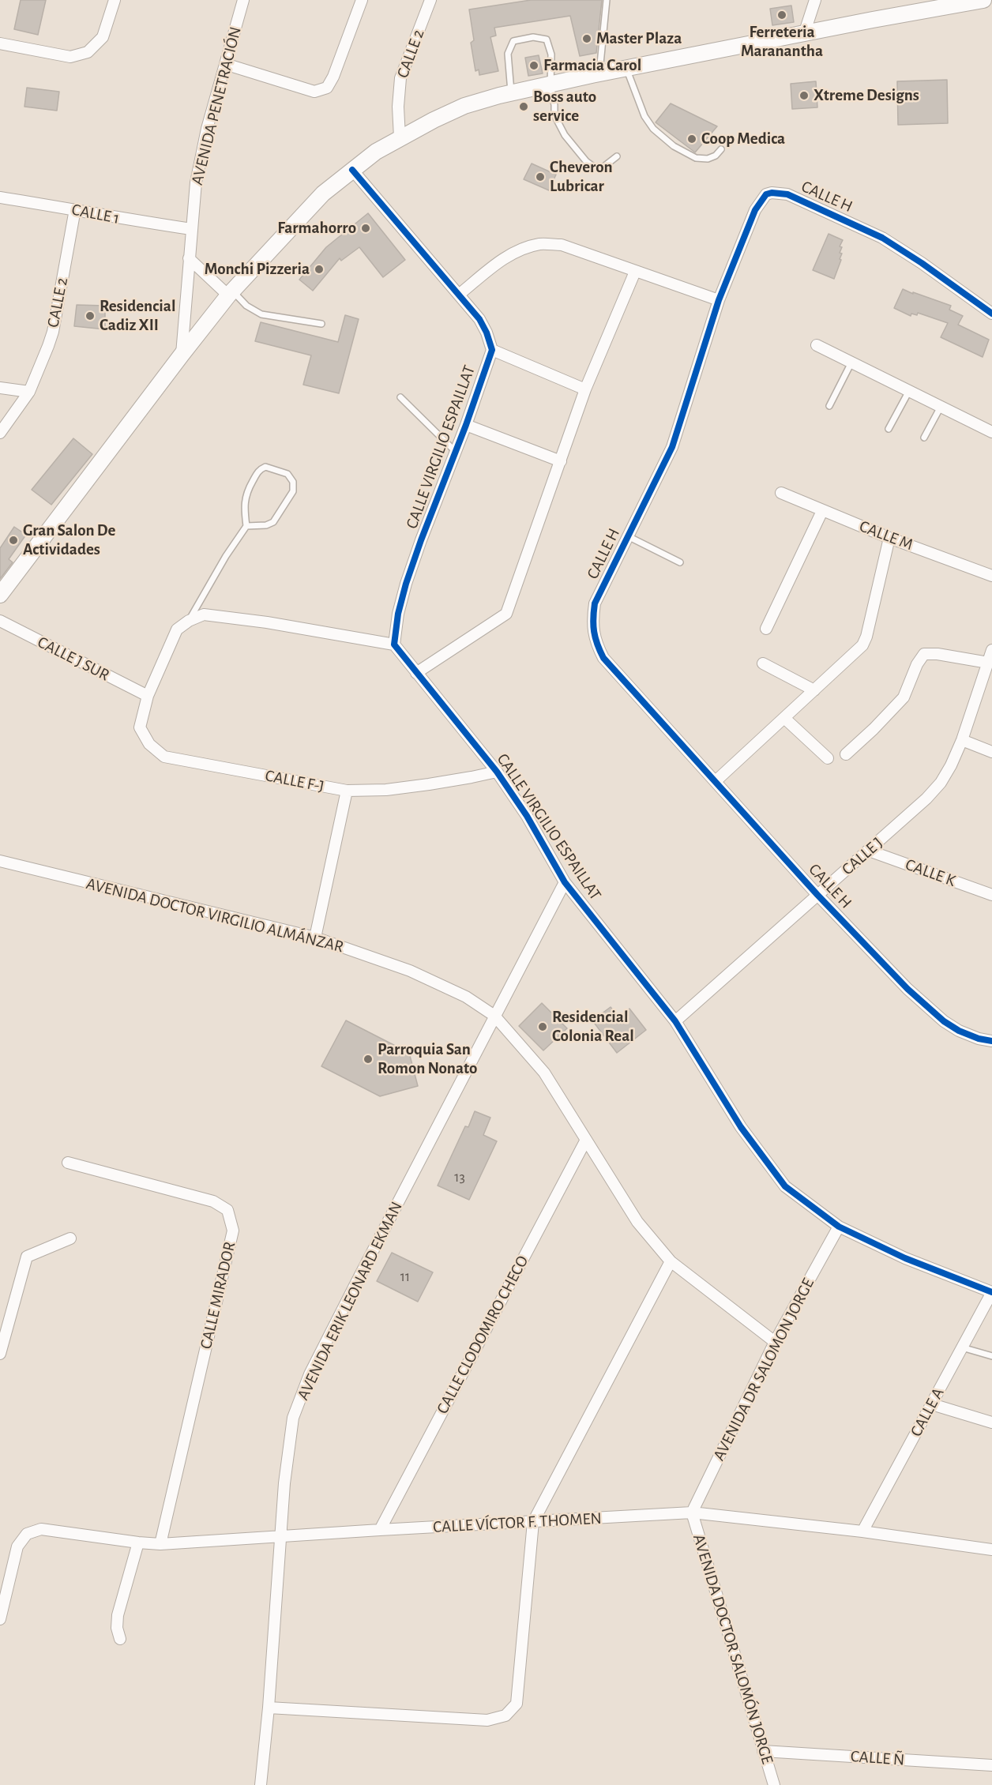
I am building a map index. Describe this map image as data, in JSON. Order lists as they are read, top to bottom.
{
  "streets": {
    "street": [
      "CALLE 2",
      "AVENIDA PENETRACIÓN",
      "CALLE H",
      "CALLE 1",
      "CALLE VIRGILIO ESPAILLAT",
      "CALLE M",
      "CALLE J SUR",
      "CALLE F-J",
      "CALLE J",
      "CALLE K",
      "AVENIDA DOCTOR VIRGILIO ALMÁNZAR",
      "CALLE MIRADOR",
      "AVENIDA ERIK LEONARD EKMAN",
      "CALLE CLODOMIRO CHECO",
      "AVENIDA DR SALOMON JORGE",
      "CALLE A",
      "CALLE VÍCTOR F. THOMEN",
      "AVENIDA DOCTOR SALOMÓN JORGE",
      "CALLE Ñ"
    ]
  },
  "crossings": [
    ["CALLE 2", "CALLE 1"],
    ["AVENIDA PENETRACIÓN", "CALLE 1"],
    ["CALLE H", "CALLE J"],
    ["CALLE VIRGILIO ESPAILLAT", "CALLE F-J"],
    ["CALLE VIRGILIO ESPAILLAT", "CALLE J"],
    ["CALLE VIRGILIO ESPAILLAT", "AVENIDA ERIK LEONARD EKMAN"],
    ["CALLE VIRGILIO ESPAILLAT", "AVENIDA DR SALOMON JORGE"],
    ["CALLE VIRGILIO ESPAILLAT", "CALLE A"],
    ["CALLE J SUR", "CALLE F-J"],
    ["CALLE J", "CALLE K"],
    ["AVENIDA DOCTOR VIRGILIO ALMÁNZAR", "AVENIDA ERIK LEONARD EKMAN"],
    ["AVENIDA DOCTOR VIRGILIO ALMÁNZAR", "CALLE CLODOMIRO CHECO"],
    ["AVENIDA DOCTOR VIRGILIO ALMÁNZAR", "AVENIDA DR SALOMON JORGE"],
    ["CALLE MIRADOR", "CALLE VÍCTOR F. THOMEN"],
    ["AVENIDA ERIK LEONARD EKMAN", "CALLE VÍCTOR F. THOMEN"],
    ["CALLE CLODOMIRO CHECO", "CALLE VÍCTOR F. THOMEN"],
    ["AVENIDA DR SALOMON JORGE", "CALLE VÍCTOR F. THOMEN"],
    ["AVENIDA DR SALOMON JORGE", "AVENIDA DOCTOR SALOMÓN JORGE"],
    ["CALLE A", "CALLE VÍCTOR F. THOMEN"],
    ["CALLE VÍCTOR F. THOMEN", "AVENIDA DOCTOR SALOMÓN JORGE"],
    ["AVENIDA DOCTOR SALOMÓN JORGE", "CALLE Ñ"]
  ],
  "places": [
    "Ferreteria Maranantha",
    "Master Plaza",
    "Farmacia Carol",
    "Xtreme Designs",
    "Boss auto service",
    "Coop Medica",
    "Cheveron Lubricar",
    "Farmahorro",
    "Monchi Pizzeria",
    "Residencial Cadiz XII",
    "Gran Salon De Actividades",
    "Residencial Colonia Real",
    "Parroquia San Romon Nonato"
  ],
  "house_numbers": ["13", "11"]
}
